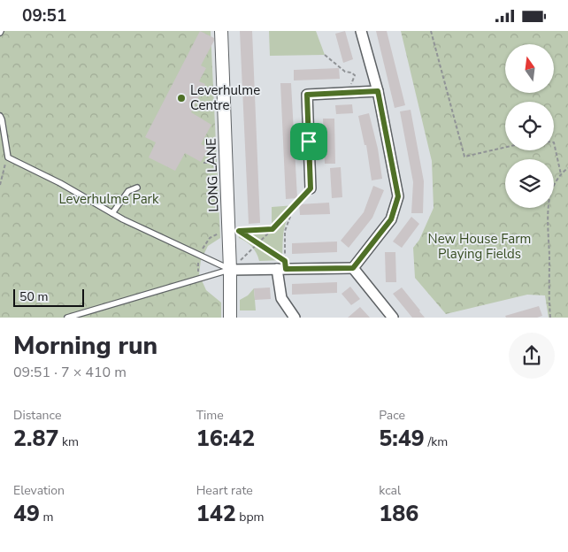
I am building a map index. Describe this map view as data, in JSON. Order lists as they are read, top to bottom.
{
  "streets": {
    "street": ["LONG LANE"]
  },
  "parks": ["Leverhulme Park", "New House Farm Playing Fields"],
  "places": ["Leverhulme Centre"],
  "scale_bar": "50 m",
  "north": "top",
  "page": {
    "status": "09:51",
    "scale": "50 m",
    "heading": ["Morning run", "09:51 · 7 × 410 m"],
    "stats": [
      ["Distance", "2.87 km"],
      ["Time", "16:42"],
      ["Pace", "5:49 /km"],
      ["Elevation", "49 m"],
      ["Heart rate", "142 bpm"],
      ["kcal", "186"]
    ]
  }
}
